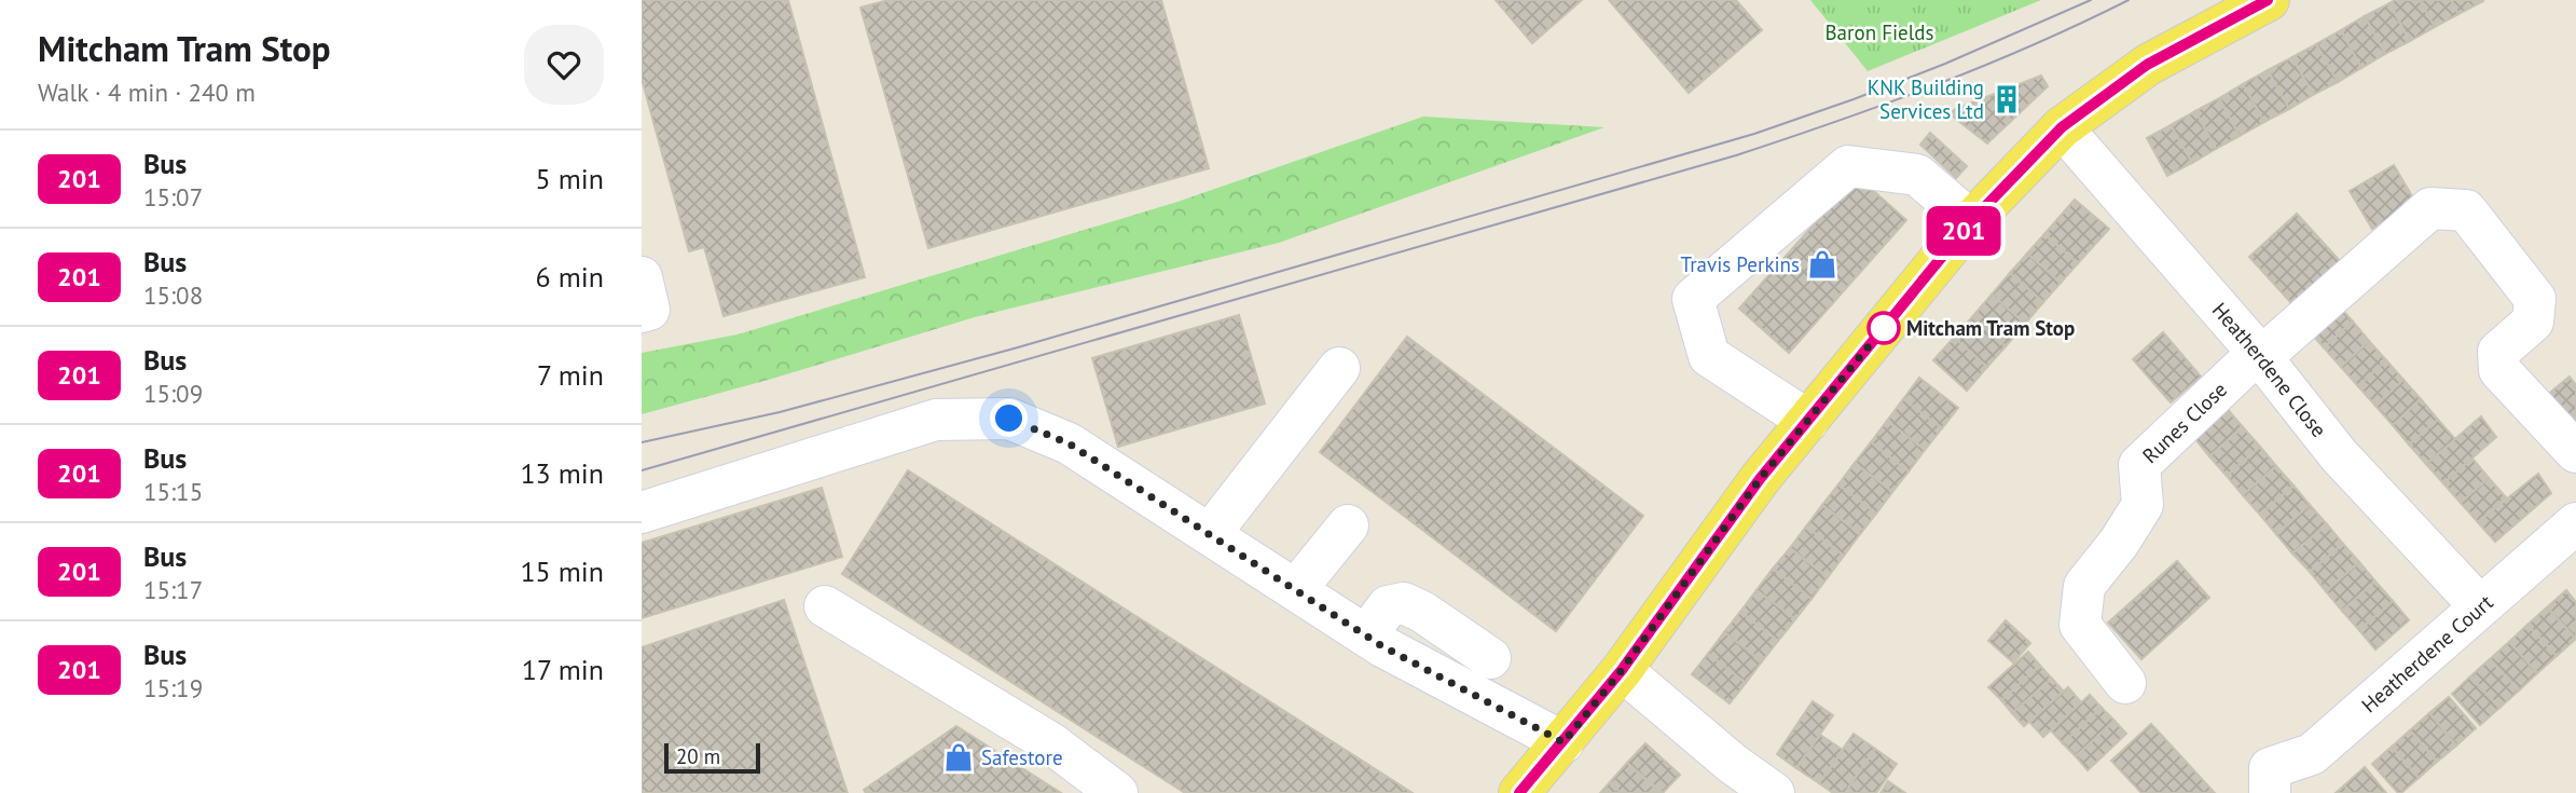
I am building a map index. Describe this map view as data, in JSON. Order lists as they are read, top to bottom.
{
  "streets": {
    "street": ["Heatherdene Close", "Runes Close", "Heatherdene Court"]
  },
  "crossings": [
    ["Heatherdene Close", "Runes Close"],
    ["Heatherdene Close", "Heatherdene Court"]
  ],
  "parks": ["Baron Fields"],
  "places": {
    "building": ["KNK Building Services Ltd"],
    "shop": ["Travis Perkins", "Safestore"],
    "other": ["Mitcham Tram Stop"]
  },
  "lines": ["bus line 201"],
  "scale_bar": "20 m",
  "page": {
    "heading": ["Mitcham Tram Stop", "Walk · 4 min · 240 m"],
    "on_map": "201",
    "list": [
      {
        "mark": "201",
        "name": "Bus",
        "note": "15:07",
        "value": "5 min"
      },
      {
        "mark": "201",
        "name": "Bus",
        "note": "15:08",
        "value": "6 min"
      },
      {
        "mark": "201",
        "name": "Bus",
        "note": "15:09",
        "value": "7 min"
      },
      {
        "mark": "201",
        "name": "Bus",
        "note": "15:15",
        "value": "13 min"
      },
      {
        "mark": "201",
        "name": "Bus",
        "note": "15:17",
        "value": "15 min"
      },
      {
        "mark": "201",
        "name": "Bus",
        "note": "15:19",
        "value": "17 min"
      }
    ],
    "scale": "20 m"
  }
}
